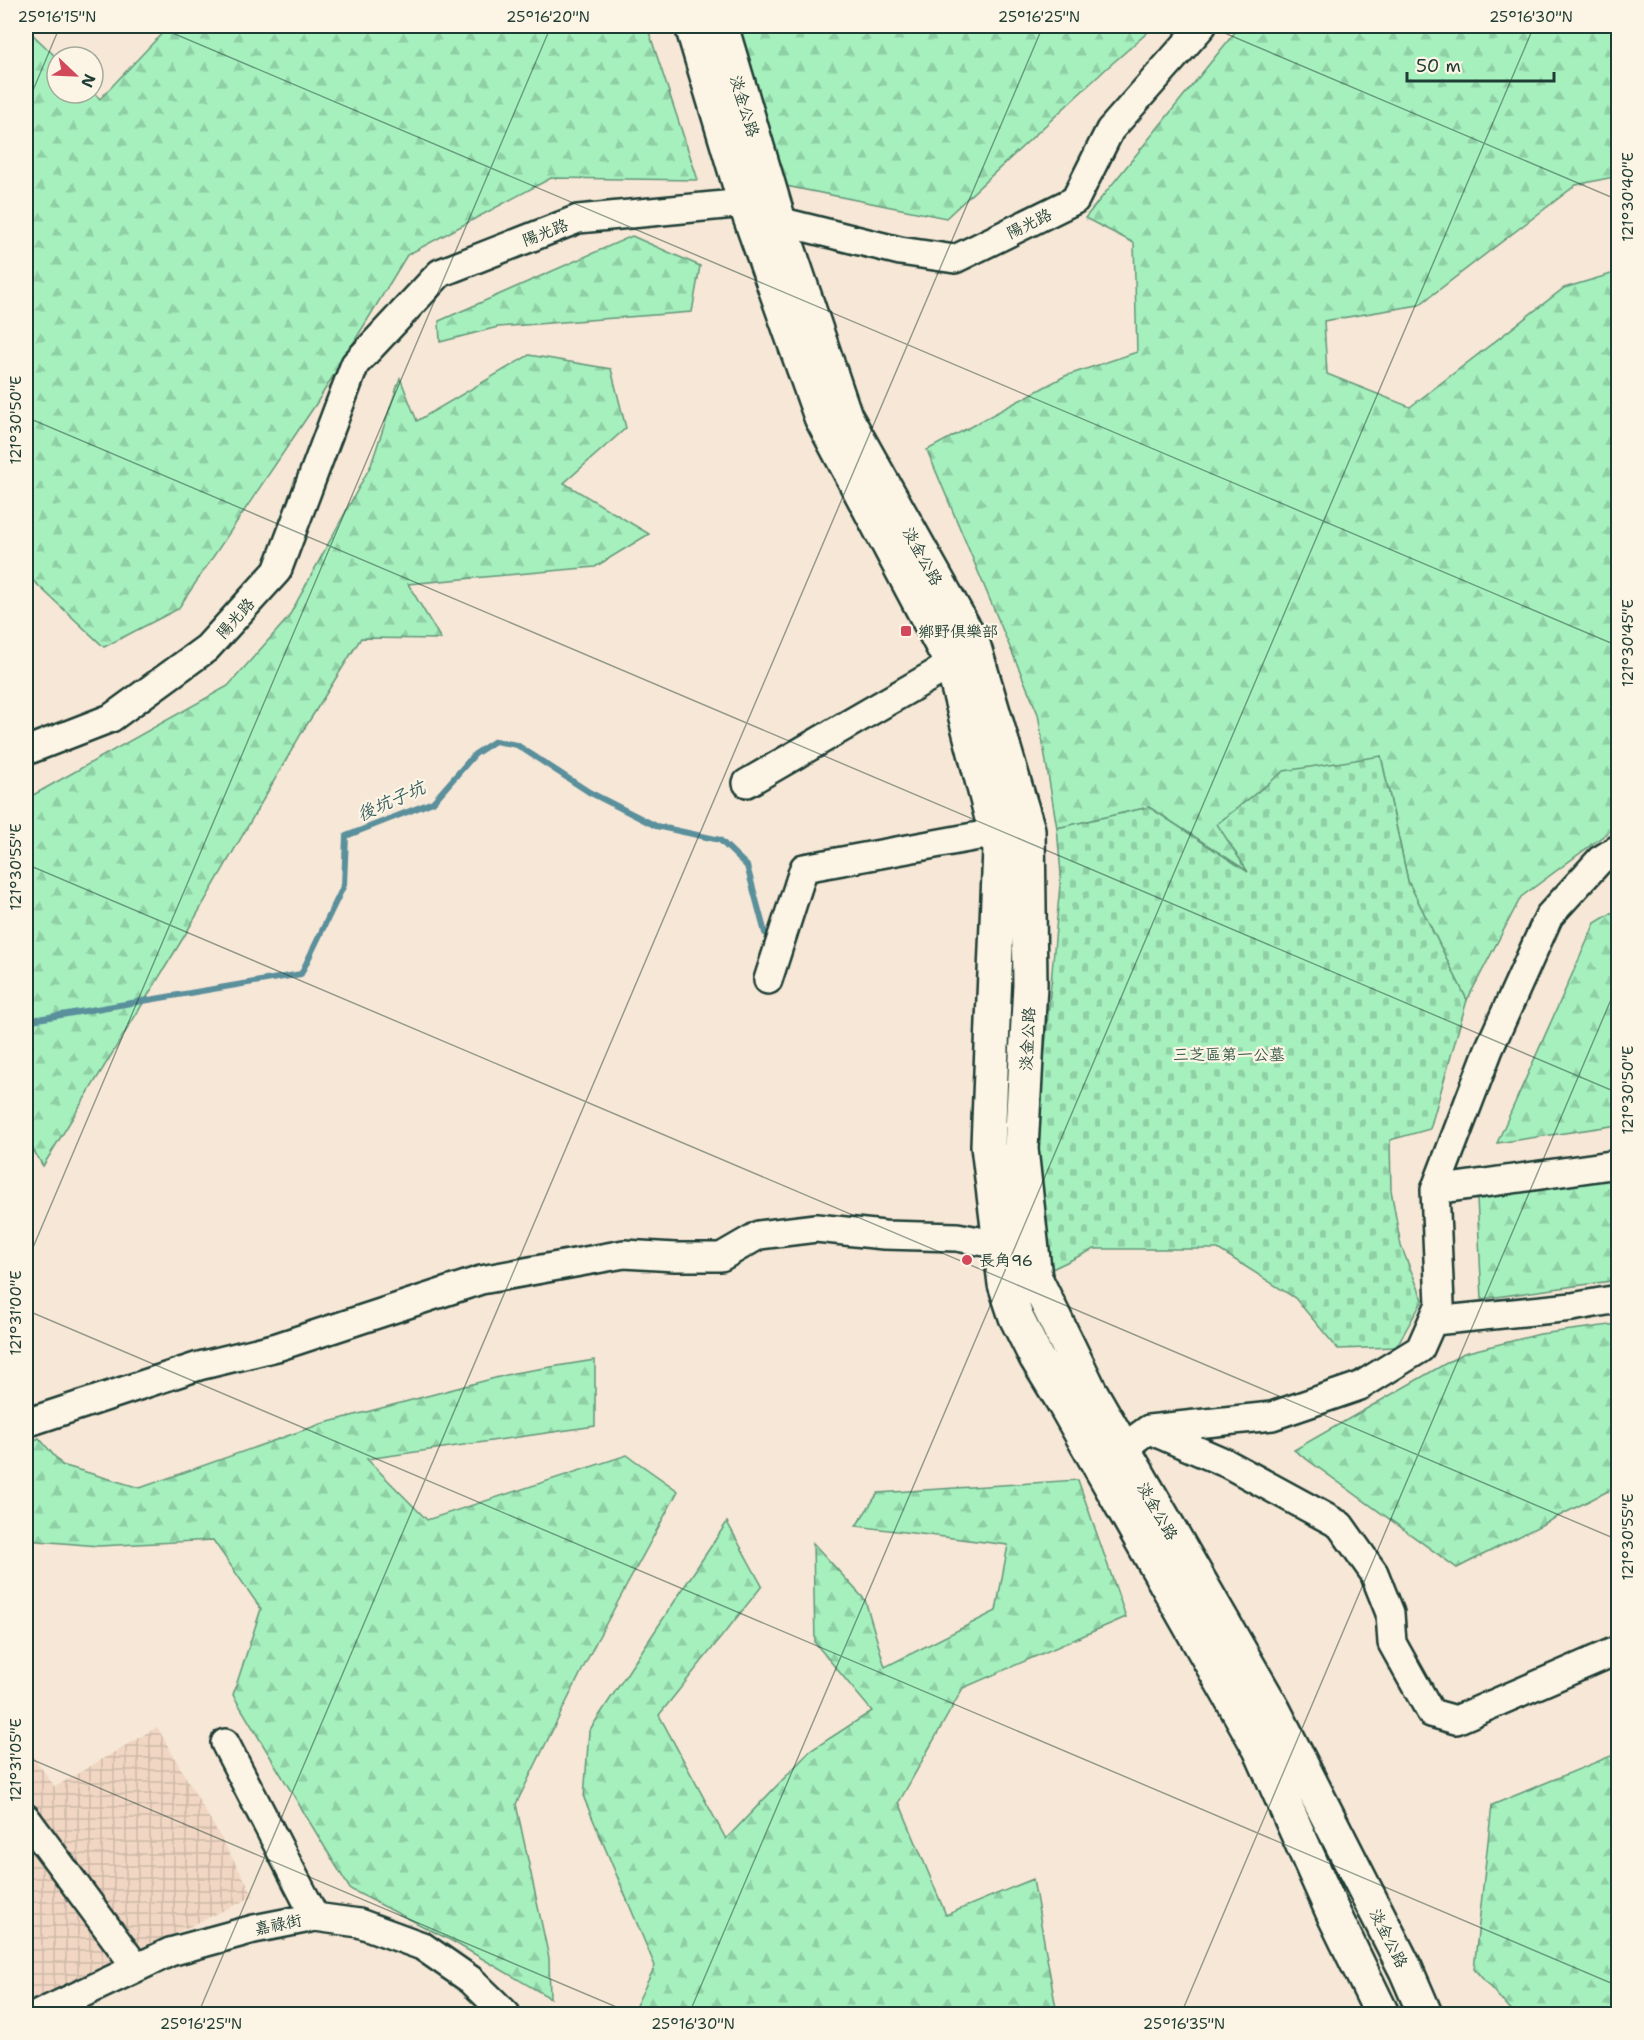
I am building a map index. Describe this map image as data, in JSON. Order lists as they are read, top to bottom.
{
  "streets": {
    "main road": ["淡金公路"],
    "street": ["陽光路", "嘉祿街"]
  },
  "crossings": [
    ["淡金公路", "陽光路"]
  ],
  "water": ["後坑子坑"],
  "parks": ["三芝區第一公墓"],
  "places": {
    "transit": ["鄉野俱樂部"],
    "other": ["長角96"]
  },
  "scale_bar": "50 m",
  "north": "bottom right",
  "coordinates": [
    "25°16'15\"N",
    "25°16'20\"N",
    "25°16'25\"N",
    "25°16'30\"N",
    "121°30'40\"E",
    "121°30'50\"E",
    "121°30'45\"E",
    "121°30'55\"E",
    "121°31'00\"E",
    "121°31'05\"E",
    "25°16'35\"N"
  ]
}
